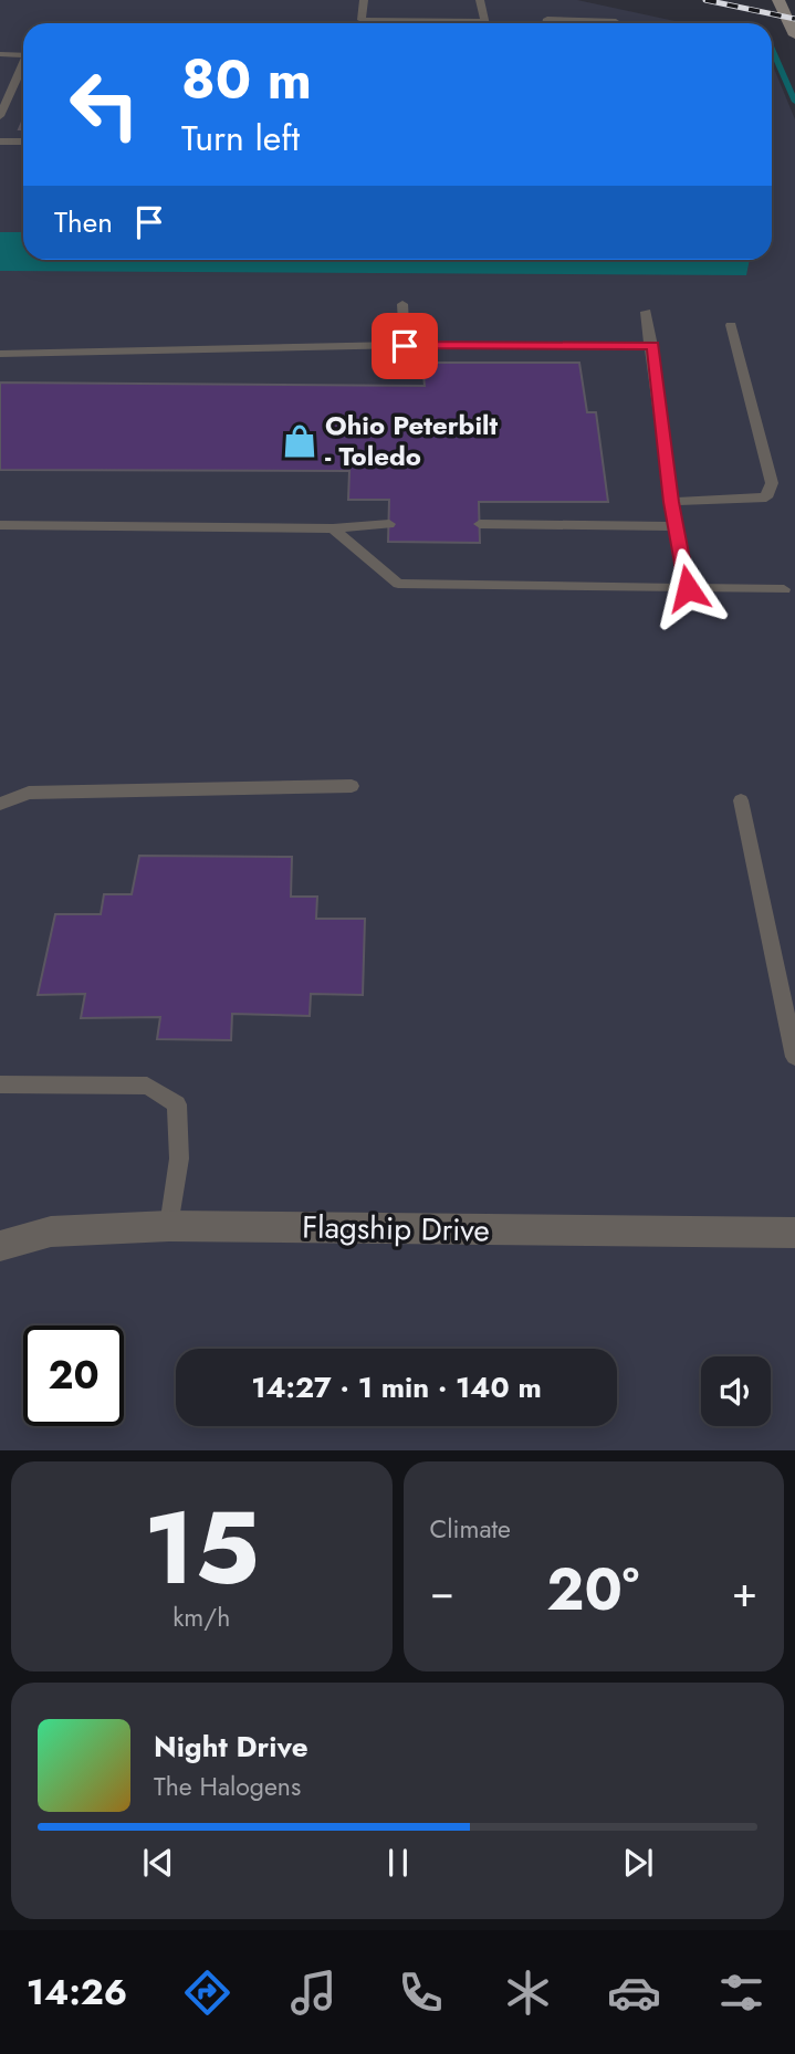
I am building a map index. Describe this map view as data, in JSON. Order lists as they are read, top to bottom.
{
  "streets": {
    "street": ["Flagship Drive"]
  },
  "places": {
    "shop": ["Ohio Peterbilt - Toledo"]
  },
  "page": {
    "turn": ["80 m", "Turn left"],
    "then": "Then",
    "limit": "20",
    "trip": "14:27 · 1 min · 140 m",
    "tile": [
      ["15", "km/h"],
      "Climate"
    ],
    "heat": ["−", "20°", "+"],
    "song": ["Night Drive", "The Halogens"],
    "tabs": "14:26"
  }
}
